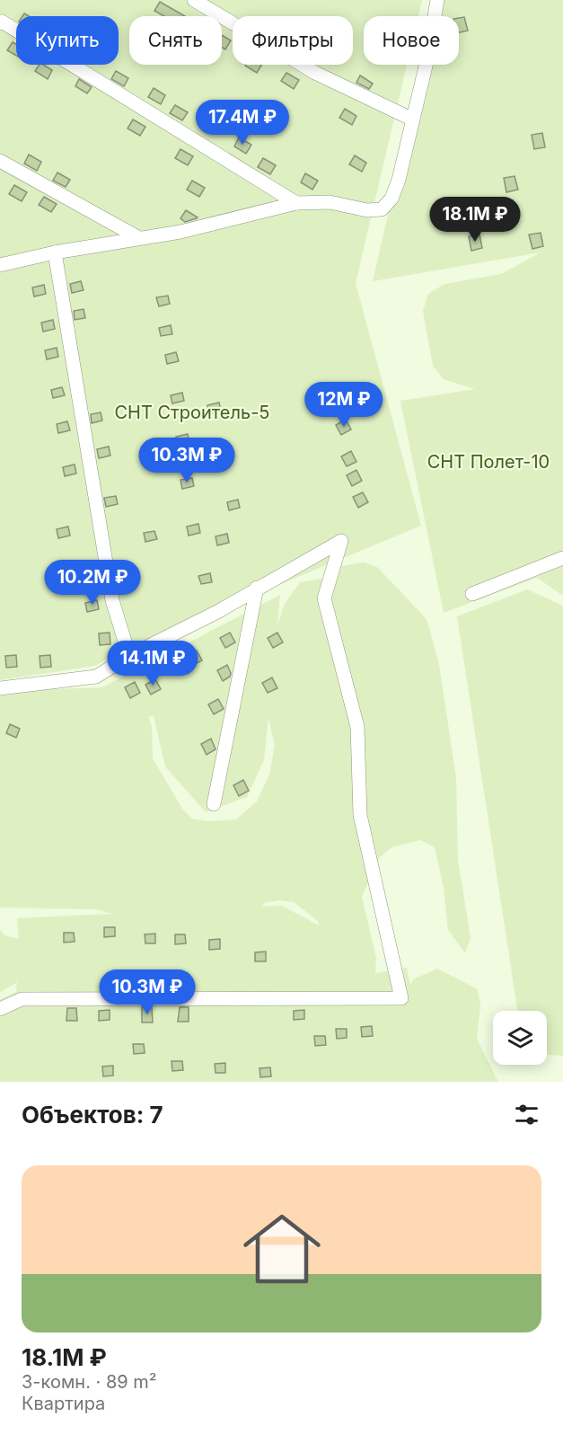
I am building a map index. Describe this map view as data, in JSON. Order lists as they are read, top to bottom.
{
  "parks": ["СНТ Строитель-5", "СНТ Полет-10"],
  "page": {
    "chip": [
      "Купить",
      "Снять",
      "Фильтры",
      "Новое"
    ],
    "price": [
      "17.4M ₽",
      "18.1M ₽",
      "12M ₽",
      "10.3M ₽",
      "10.2M ₽",
      "14.1M ₽",
      "10.3M ₽"
    ],
    "heading": "Объектов: 7",
    "list": [
      {
        "name": "18.1M ₽",
        "note": "3-комн. · 89 m² · Квартира"
      }
    ]
  }
}
